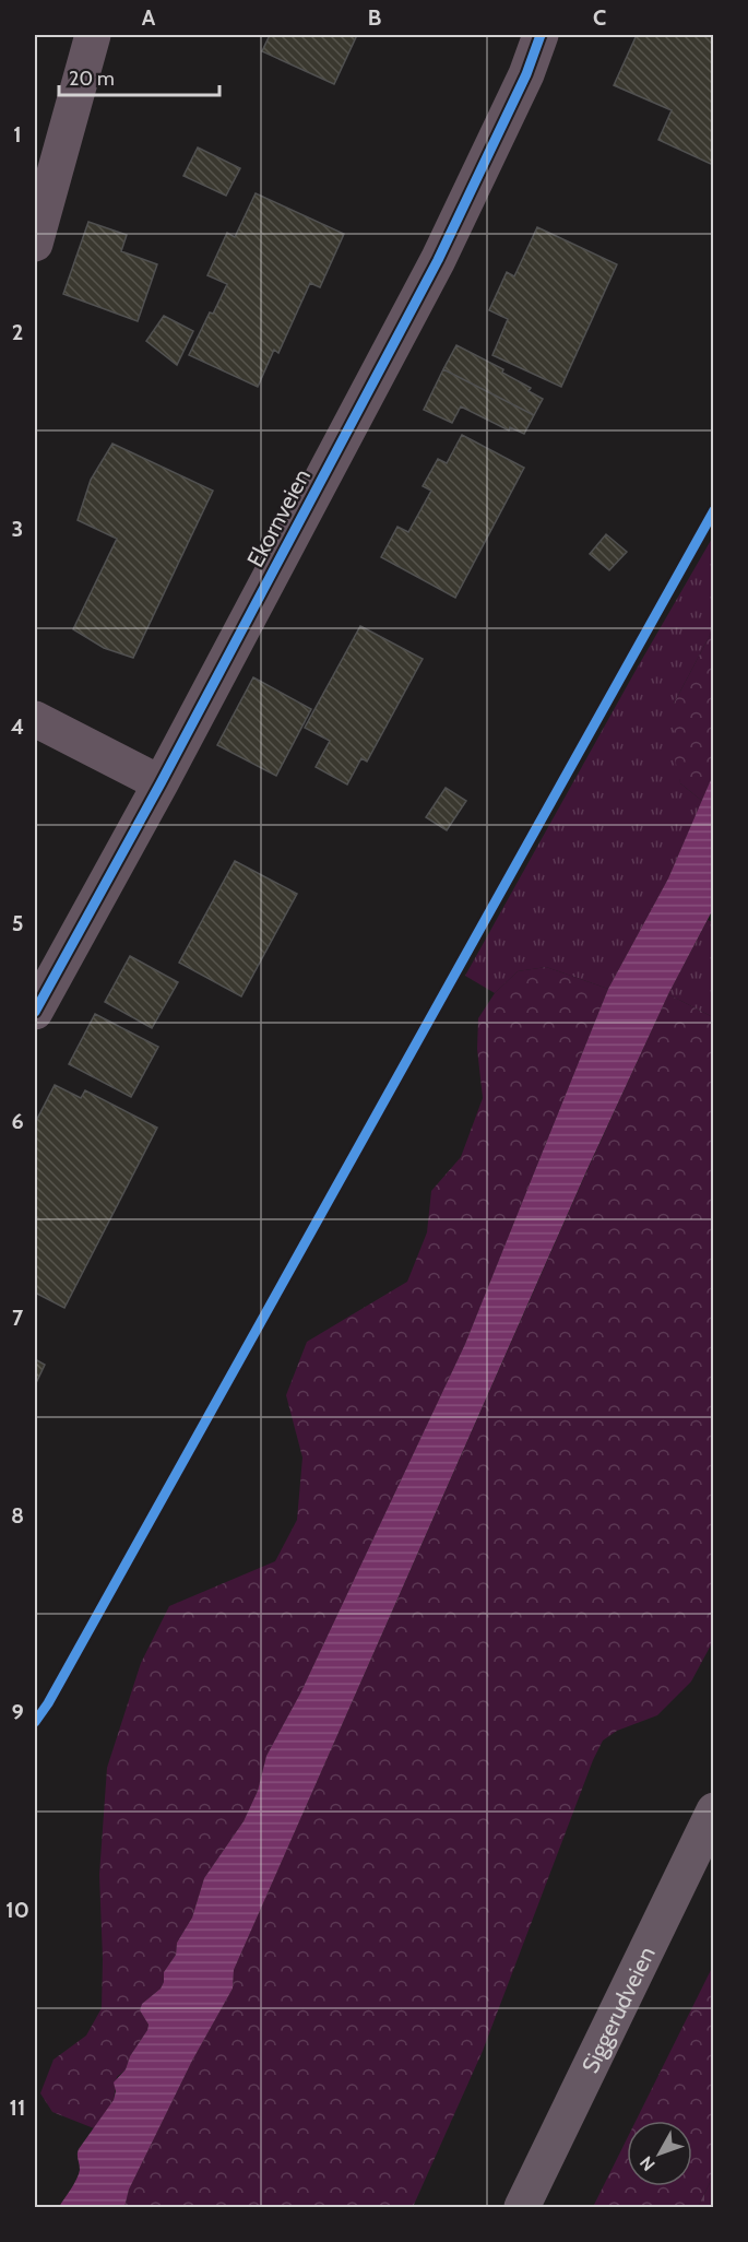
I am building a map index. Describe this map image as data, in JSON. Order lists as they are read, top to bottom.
{
  "streets": {
    "main road": ["Siggerudveien"],
    "street": ["Ekornveien"]
  },
  "scale_bar": "20 m",
  "north": "bottom left",
  "grid": {
    "columns": ["A", "B", "C"],
    "rows": [
      "1",
      "2",
      "3",
      "4",
      "5",
      "6",
      "7",
      "8",
      "9",
      "10",
      "11"
    ]
  }
}
